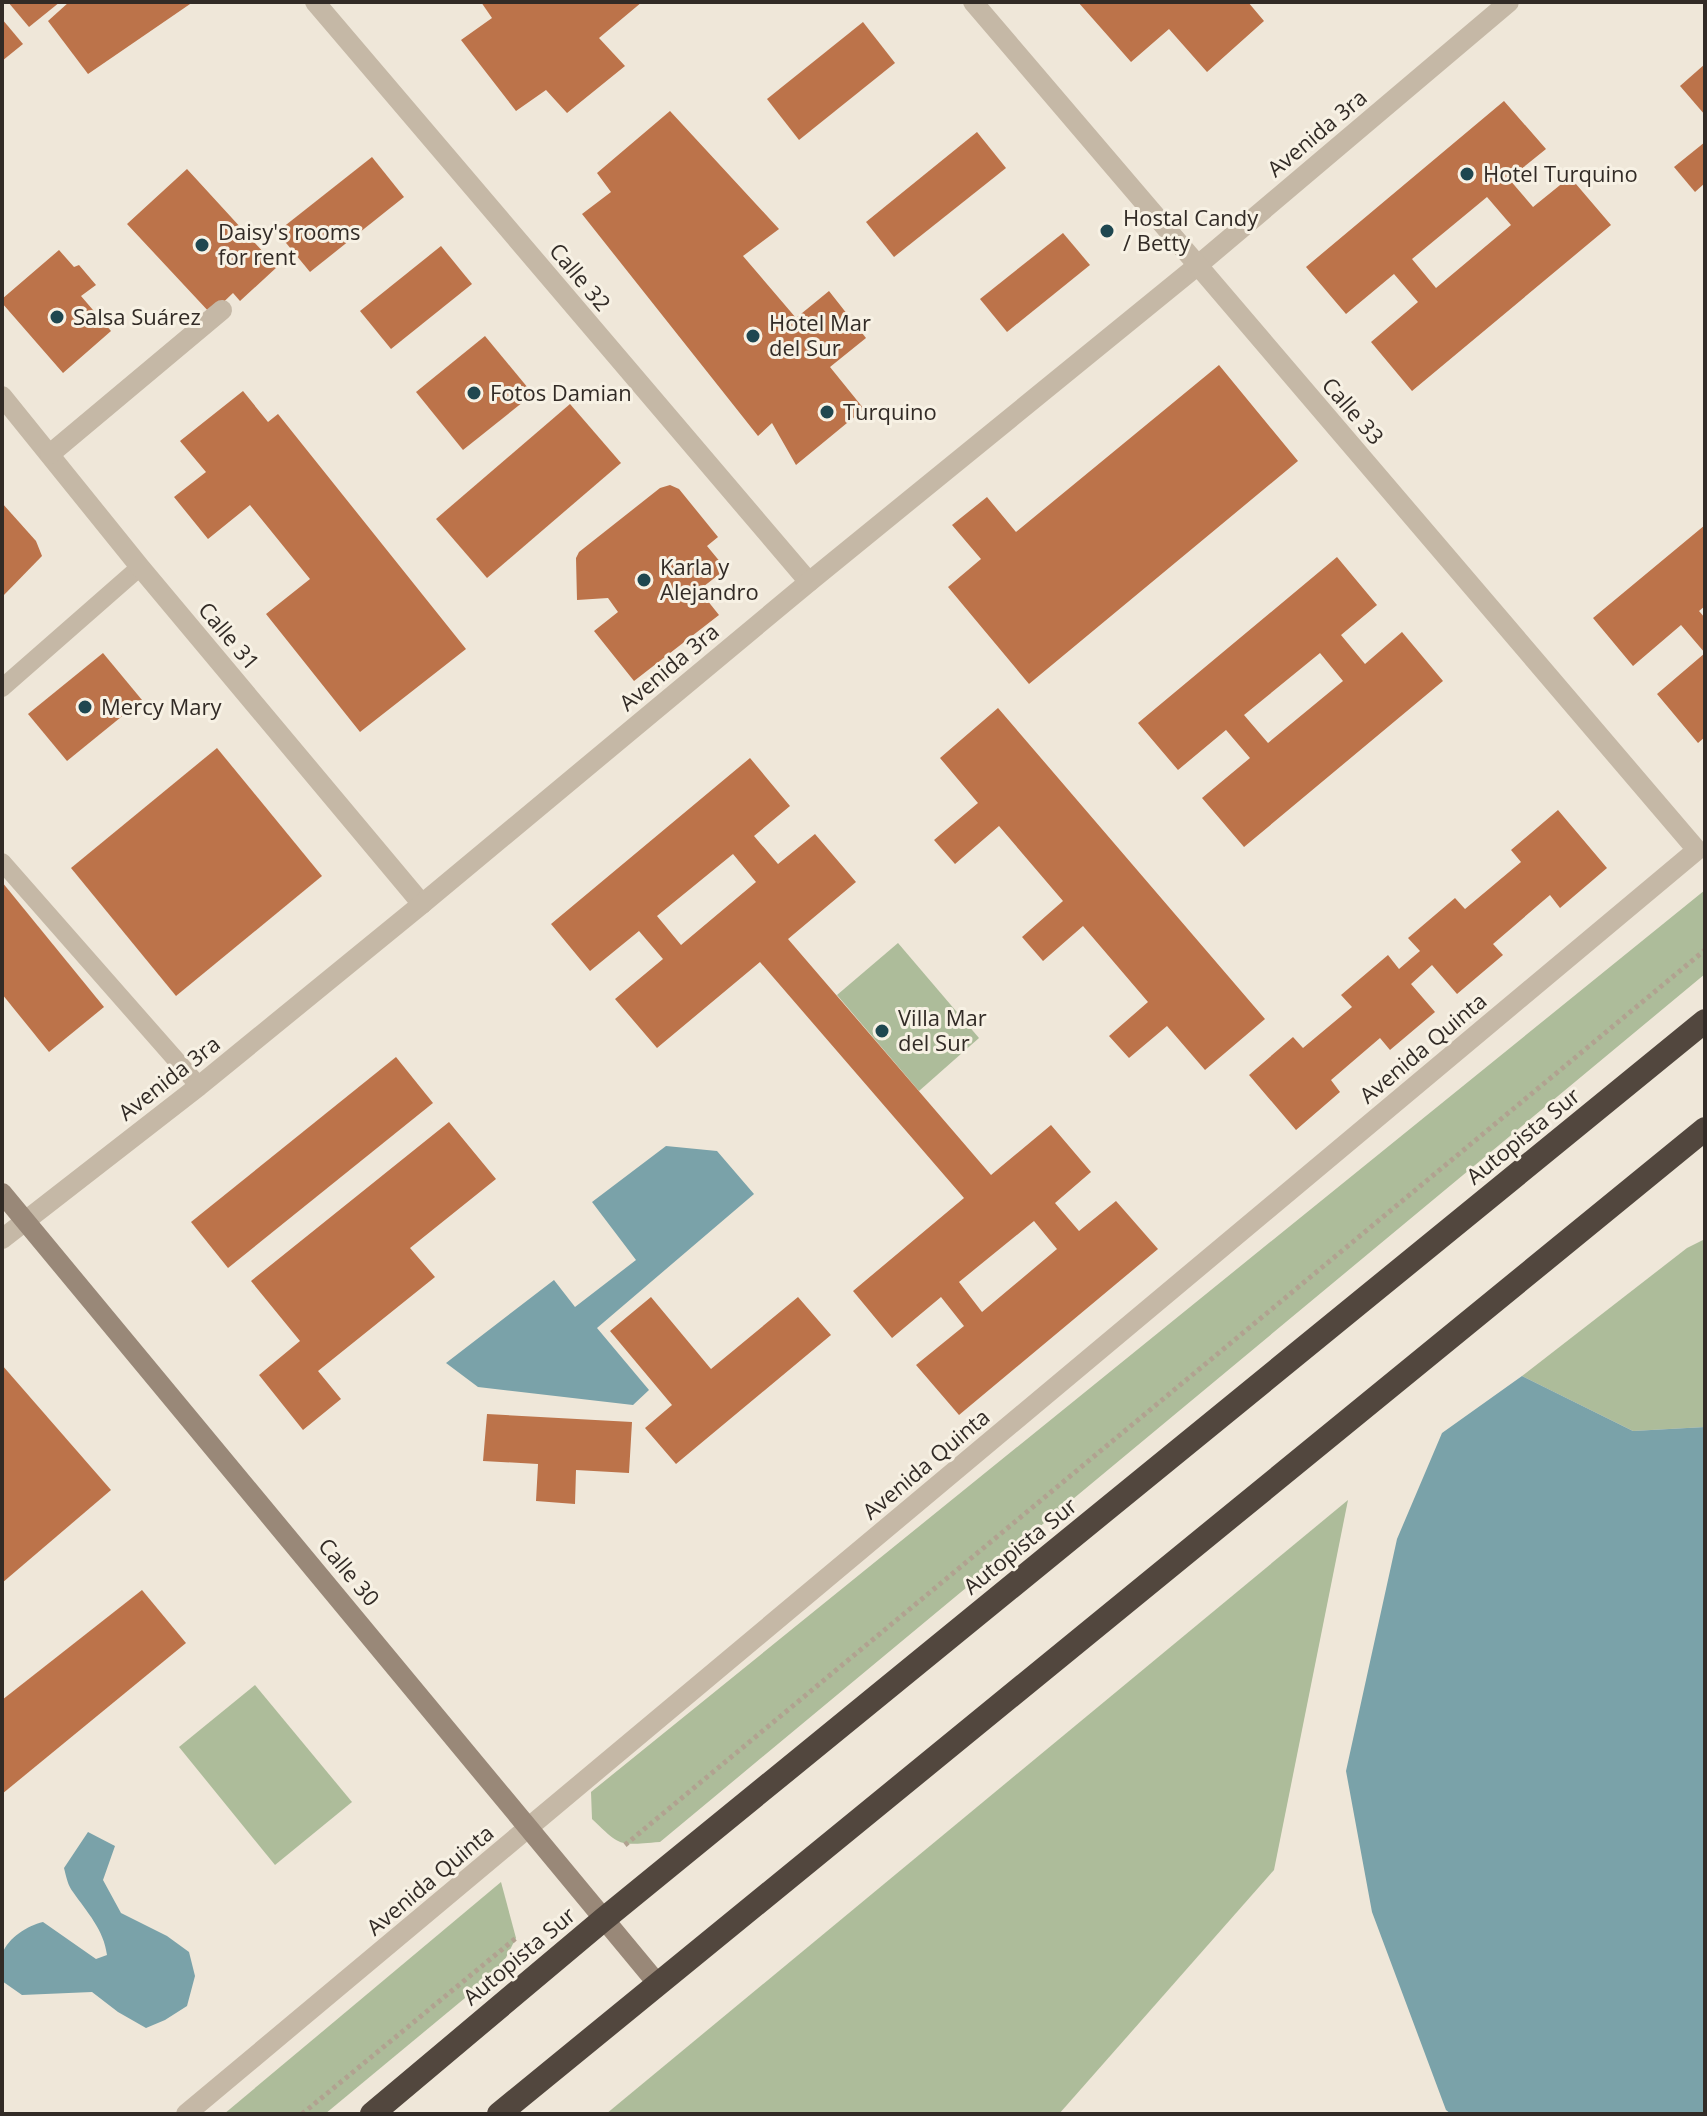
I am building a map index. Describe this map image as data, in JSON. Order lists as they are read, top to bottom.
{
  "streets": {
    "highway": ["Autopista Sur"],
    "street": [
      "Avenida 3ra",
      "Calle 32",
      "Calle 33",
      "Calle 31",
      "Avenida Quinta",
      "Calle 30"
    ]
  },
  "crossings": [
    ["Avenida 3ra", "Calle 32"],
    ["Avenida 3ra", "Calle 33"],
    ["Avenida 3ra", "Calle 31"],
    ["Avenida 3ra", "Calle 30"],
    ["Calle 33", "Avenida Quinta"],
    ["Avenida Quinta", "Calle 30"],
    ["Autopista Sur", "Calle 30"]
  ],
  "places": [
    "Hotel Turquino",
    "Hostal Candy / Betty",
    "Daisy's rooms for rent",
    "Salsa Suárez",
    "Hotel Mar del Sur",
    "Fotos Damian",
    "Turquino",
    "Karla y Alejandro",
    "Mercy Mary",
    "Villa Mar del Sur"
  ]
}
